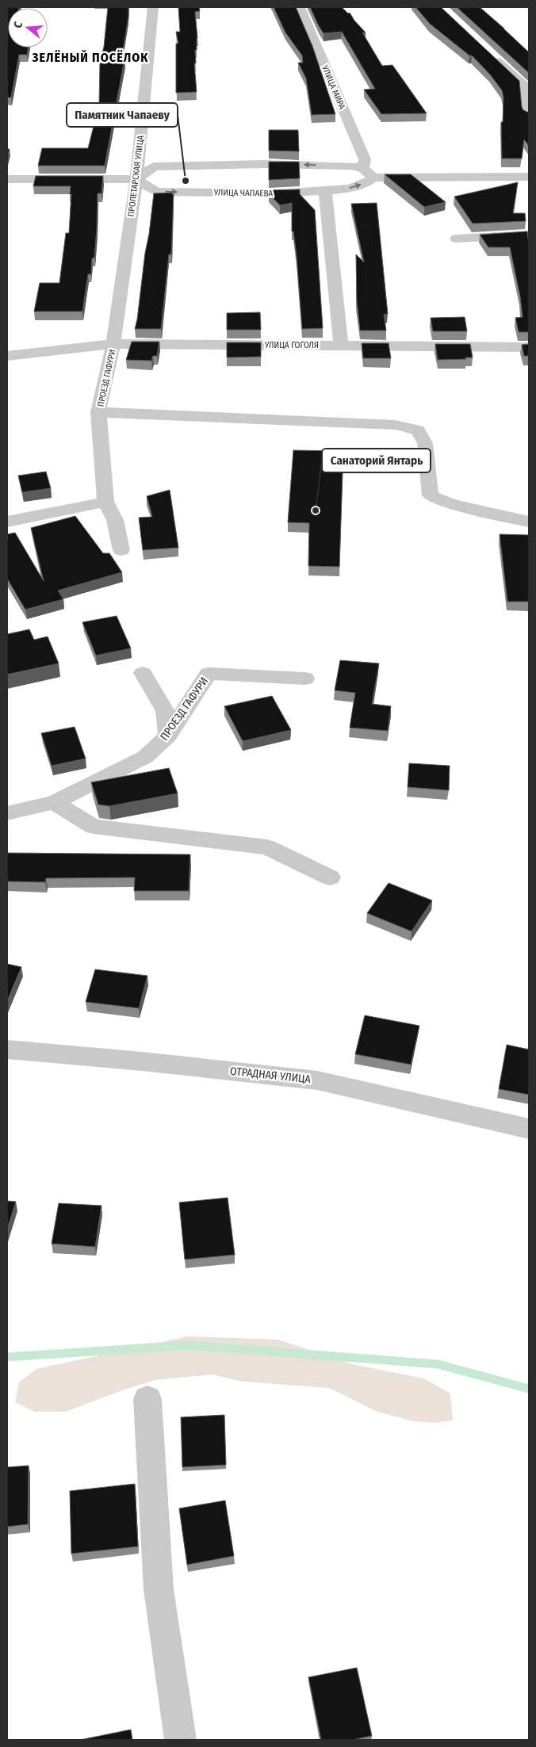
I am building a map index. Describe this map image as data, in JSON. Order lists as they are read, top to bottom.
{
  "streets": {
    "street": [
      "УЛИЦА МИРА",
      "ПРОЛЕТАРСКАЯ УЛИЦА",
      "УЛИЦА ЧАПАЕВА",
      "УЛИЦА ГОГОЛЯ",
      "ПРОЕЗД ГАФУРИ",
      "ОТРАДНАЯ УЛИЦА"
    ]
  },
  "crossings": [
    ["ПРОЛЕТАРСКАЯ УЛИЦА", "УЛИЦА ЧАПАЕВА"],
    ["ПРОЛЕТАРСКАЯ УЛИЦА", "УЛИЦА ГОГОЛЯ"],
    ["ПРОЛЕТАРСКАЯ УЛИЦА", "ПРОЕЗД ГАФУРИ"],
    ["УЛИЦА ГОГОЛЯ", "ПРОЕЗД ГАФУРИ"]
  ],
  "districts": ["ЗЕЛЁНЫЙ ПОСЁЛОК"],
  "places": ["Памятник Чапаеву", "Санаторий Янтарь"],
  "north": "left"
}
